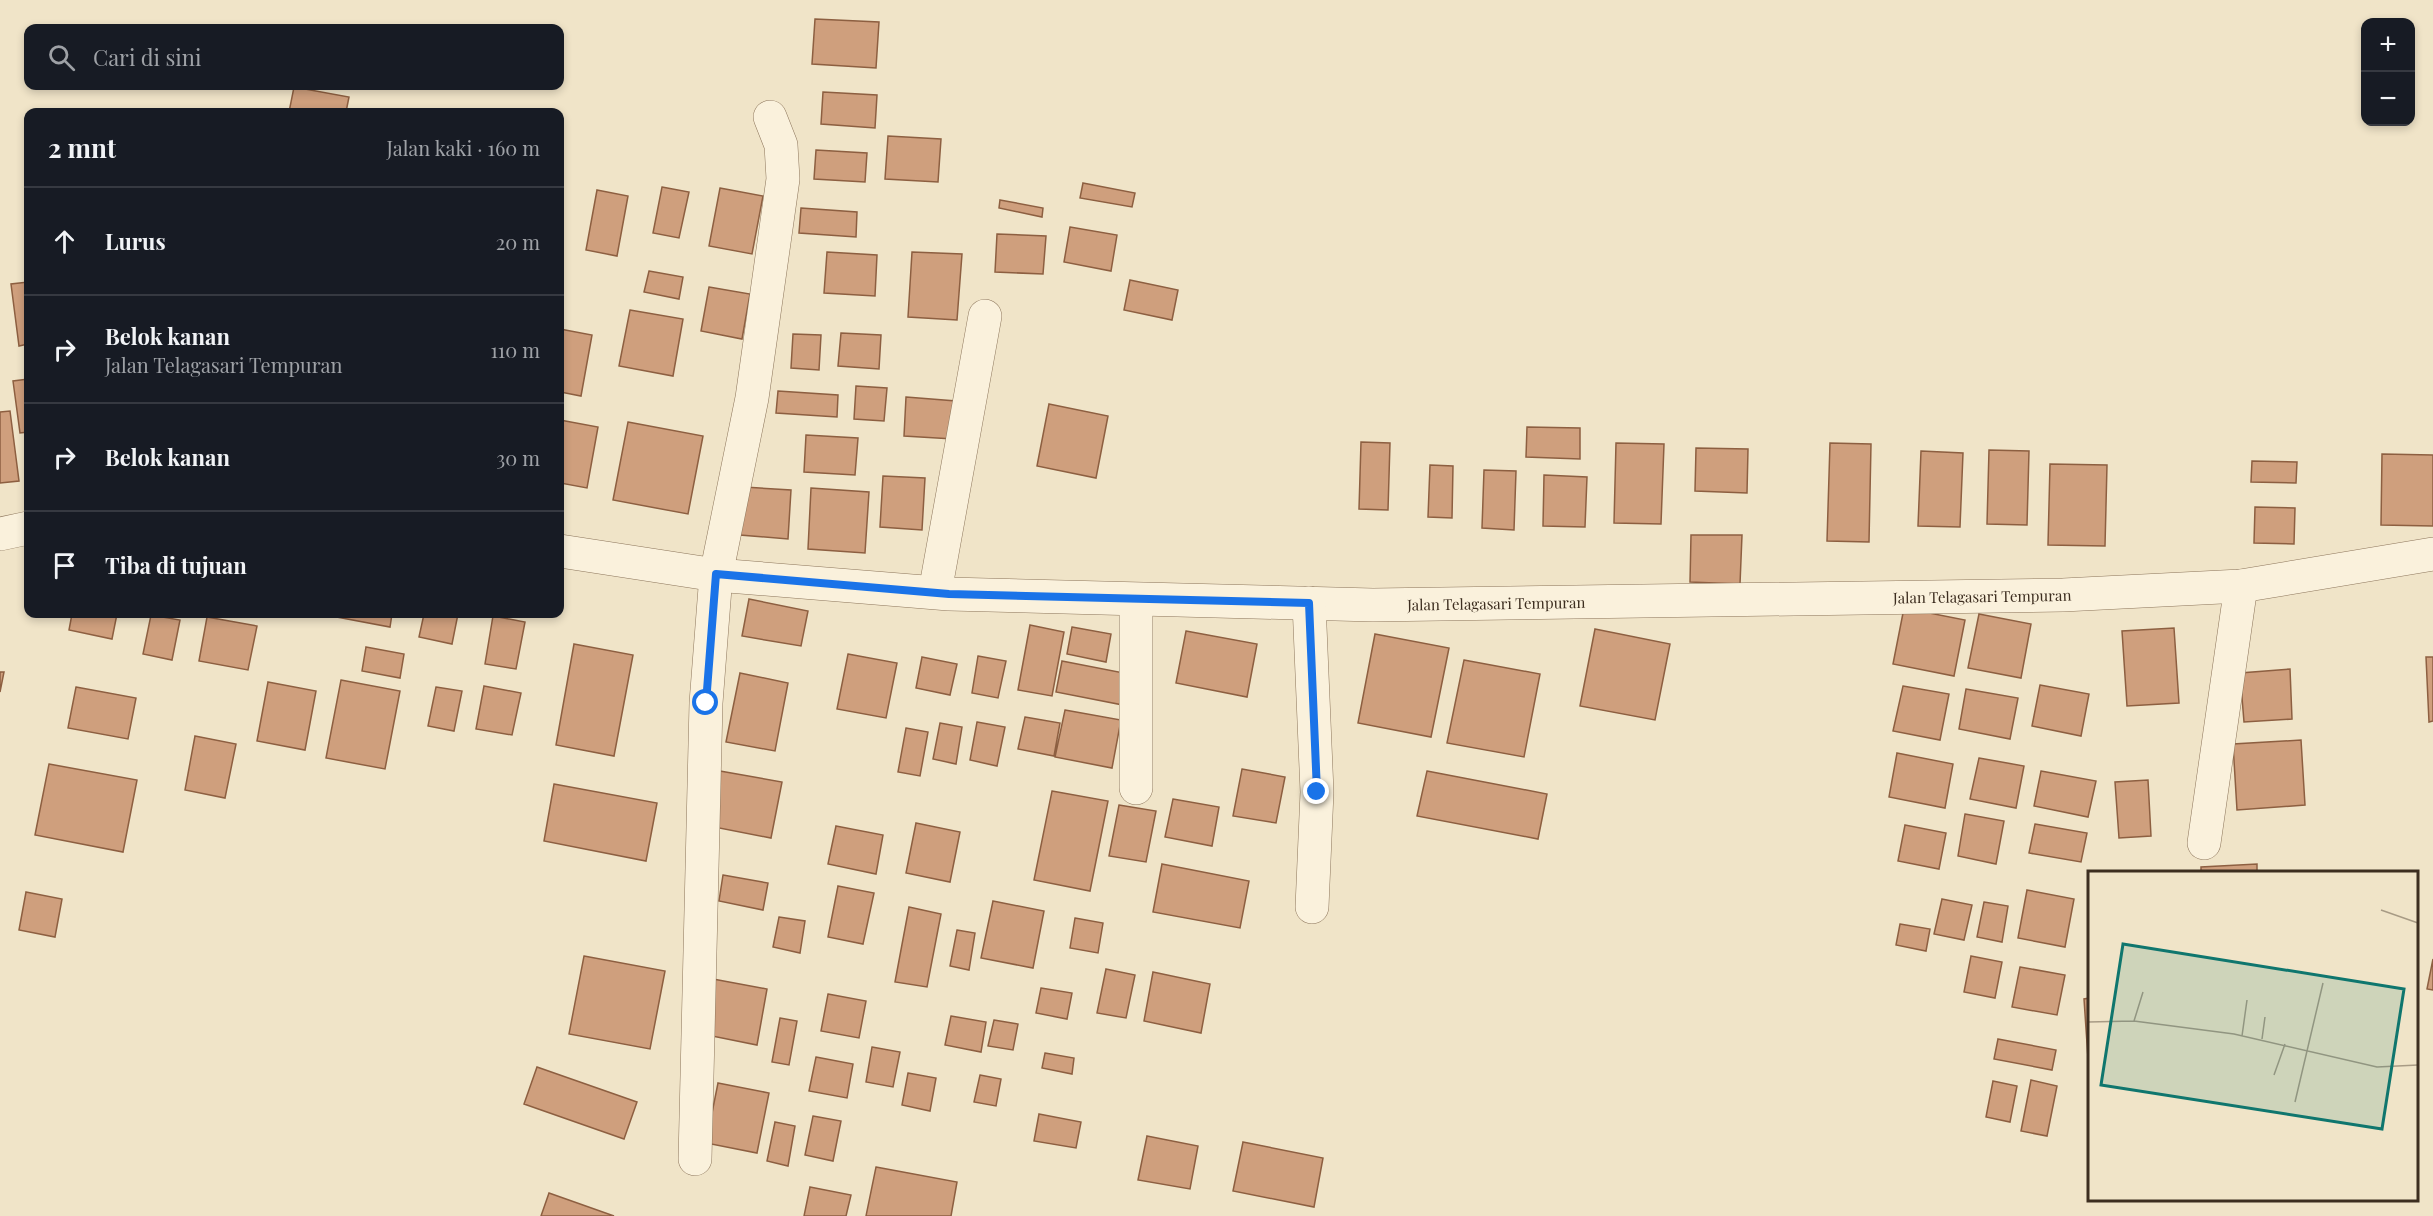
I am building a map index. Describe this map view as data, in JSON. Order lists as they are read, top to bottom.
{
  "streets": {
    "street": ["Jalan Telagasari Tempuran"]
  },
  "page": {
    "map_buttons": ["+", "−"],
    "search": "Cari di sini",
    "heading": ["2 mnt", "Jalan kaki · 160 m"],
    "list": [
      ["Lurus", "20 m"],
      ["Belok kanan", "Jalan Telagasari Tempuran", "110 m"],
      ["Belok kanan", "30 m"],
      "Tiba di tujuan"
    ]
  }
}
